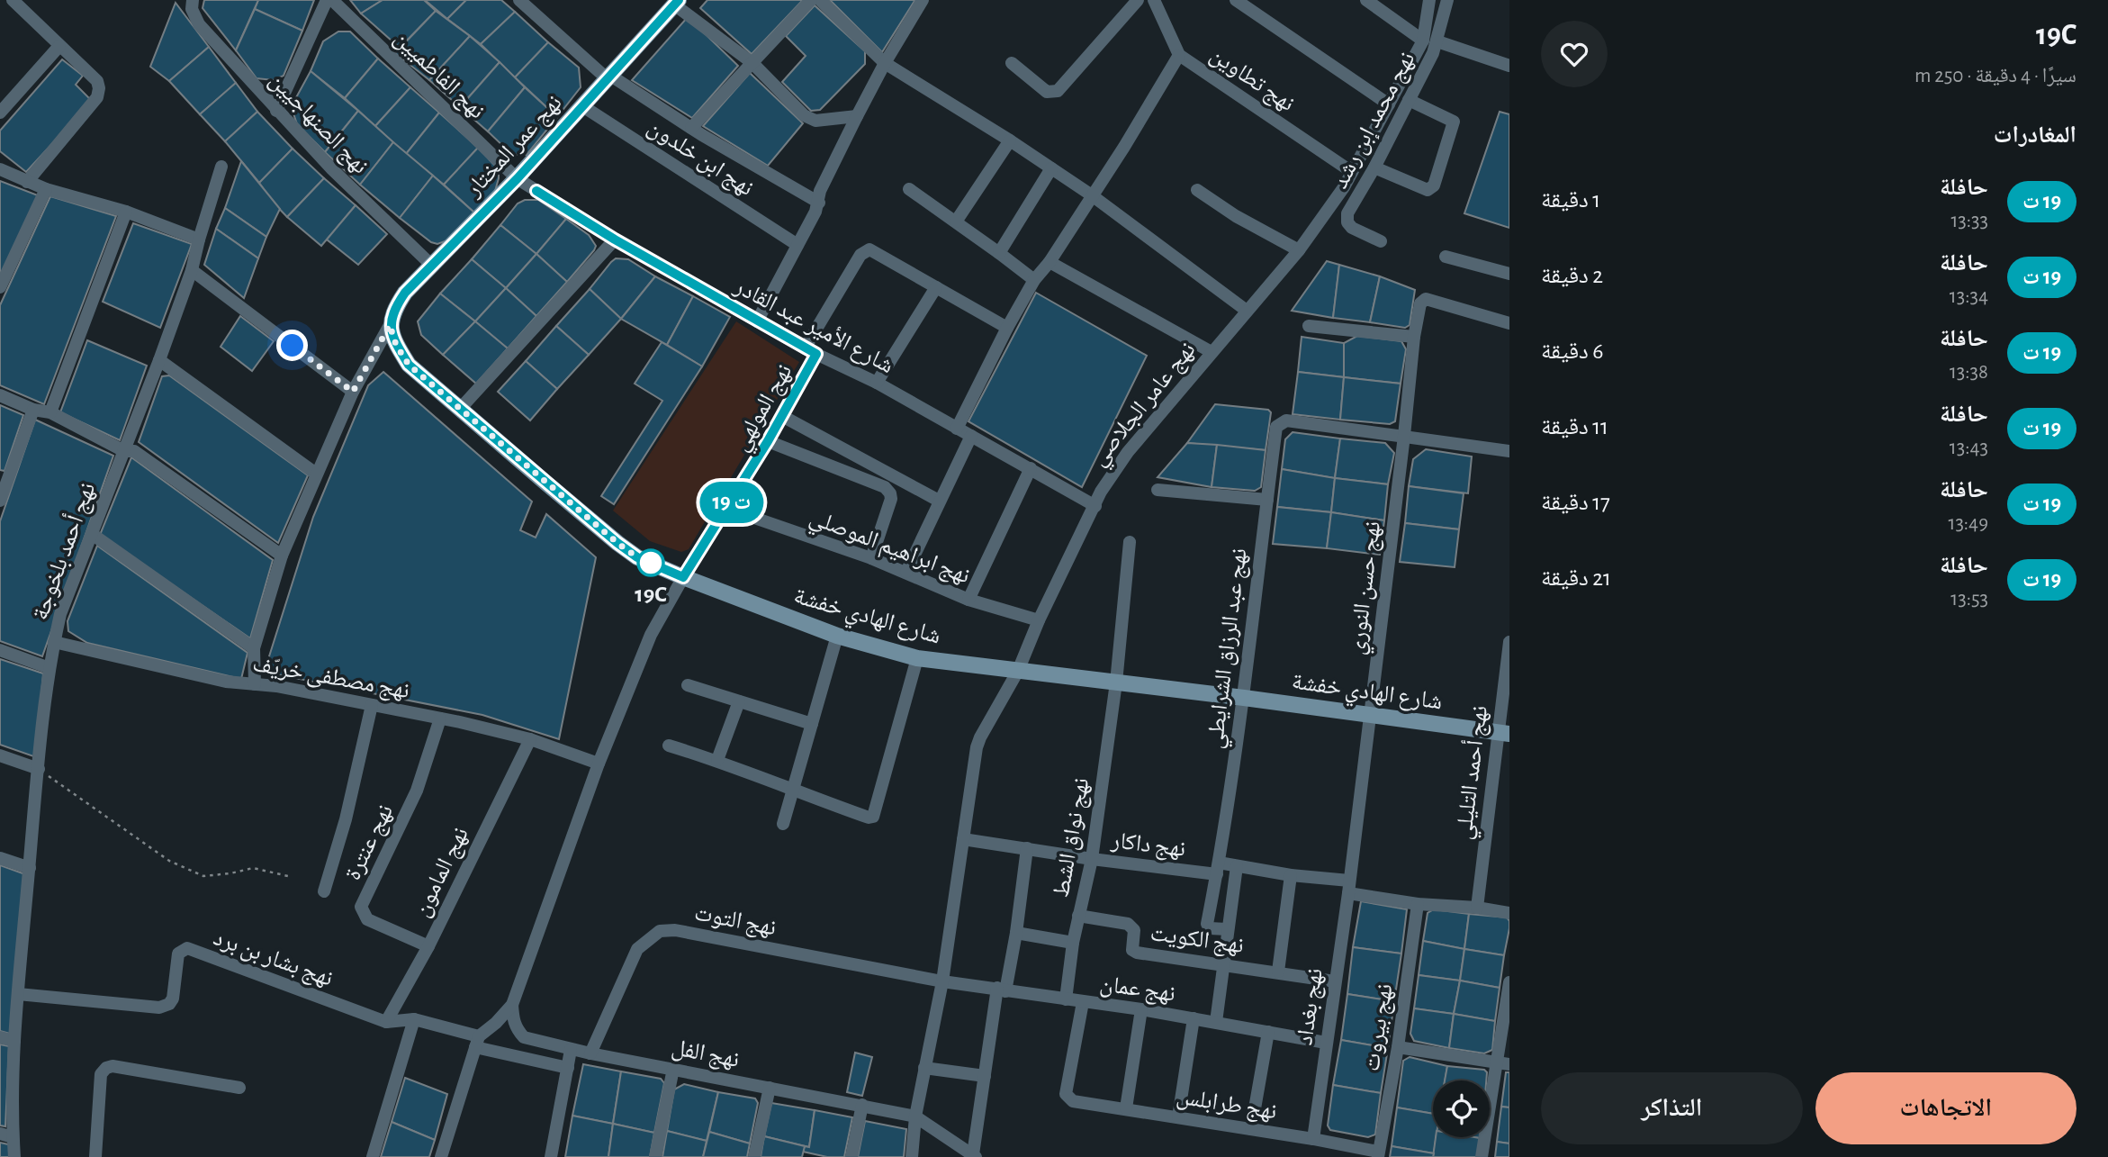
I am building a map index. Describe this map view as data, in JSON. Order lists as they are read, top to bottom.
{
  "streets": {
    "street": [
      "نهج الفاطميين",
      "نهج تطاوين",
      "نهج محمد إبن رشد",
      "نهج الصنهاجيين",
      "نهج عمر المختار",
      "نهج ابن خلدون",
      "شارع الأمير عبد القادر",
      "نهج عامر الجلاصي",
      "نهج المولهي",
      "نهج ابراهيم الموصلي",
      "نهج أحمد بلخوجة",
      "نهج حسن النوري",
      "شارع الهادي خفشة",
      "نهج عبد الرزاق الشرايطي",
      "نهج مصطفى خريّف",
      "نهج أحمد التليلي",
      "نهج نواق الشط",
      "نهج عنترة",
      "نهج داكار",
      "نهج المامون",
      "نهج التوت",
      "نهج الكويت",
      "نهج بشار بن برد",
      "نهج عمان",
      "نهج بغداد",
      "نهج بيروت",
      "نهج الفل",
      "نهج طرابلس"
    ]
  },
  "crossings": [
    ["نهج الفاطميين", "نهج عمر المختار"],
    ["نهج الفاطميين", "شارع الأمير عبد القادر"],
    ["نهج تطاوين", "نهج عامر الجلاصي"],
    ["نهج الصنهاجيين", "نهج عمر المختار"],
    ["نهج عمر المختار", "نهج ابن خلدون"],
    ["نهج عمر المختار", "شارع الأمير عبد القادر"],
    ["نهج عمر المختار", "شارع الهادي خفشة"],
    ["شارع الأمير عبد القادر", "نهج عامر الجلاصي"],
    ["شارع الأمير عبد القادر", "نهج المولهي"],
    ["نهج عامر الجلاصي", "نهج ابراهيم الموصلي"],
    ["نهج عامر الجلاصي", "شارع الهادي خفشة"],
    ["نهج عامر الجلاصي", "نهج داكار"],
    ["نهج عامر الجلاصي", "نهج التوت"],
    ["نهج عامر الجلاصي", "نهج عمان"],
    ["نهج عامر الجلاصي", "نهج الفل"],
    ["نهج المولهي", "نهج ابراهيم الموصلي"],
    ["نهج المولهي", "شارع الهادي خفشة"],
    ["نهج المولهي", "نهج مصطفى خريّف"],
    ["نهج المولهي", "نهج الفل"],
    ["نهج أحمد بلخوجة", "نهج مصطفى خريّف"],
    ["نهج أحمد بلخوجة", "نهج بشار بن برد"],
    ["نهج حسن النوري", "شارع الهادي خفشة"],
    ["نهج حسن النوري", "نهج عبد الرزاق الشرايطي"],
    ["نهج حسن النوري", "نهج داكار"],
    ["نهج حسن النوري", "نهج بغداد"],
    ["شارع الهادي خفشة", "نهج عبد الرزاق الشرايطي"],
    ["شارع الهادي خفشة", "نهج أحمد التليلي"],
    ["شارع الهادي خفشة", "نهج نواق الشط"],
    ["نهج عبد الرزاق الشرايطي", "نهج داكار"],
    ["نهج مصطفى خريّف", "نهج عنترة"],
    ["نهج مصطفى خريّف", "نهج المامون"],
    ["نهج أحمد التليلي", "نهج داكار"],
    ["نهج نواق الشط", "نهج داكار"],
    ["نهج نواق الشط", "نهج الكويت"],
    ["نهج نواق الشط", "نهج عمان"],
    ["نهج عنترة", "نهج المامون"],
    ["نهج داكار", "نهج بغداد"],
    ["نهج داكار", "نهج بيروت"],
    ["نهج المامون", "نهج بشار بن برد"],
    ["نهج التوت", "نهج عمان"],
    ["نهج التوت", "نهج الفل"],
    ["نهج الكويت", "نهج بغداد"],
    ["نهج عمان", "نهج بغداد"],
    ["نهج عمان", "نهج طرابلس"],
    ["نهج بغداد", "نهج طرابلس"],
    ["نهج بيروت", "نهج طرابلس"]
  ],
  "places": ["19C"],
  "page": {
    "heading": [
      ["19C", "سيرًا · 4 دقيقة · 250 m"],
      "المغادرات"
    ],
    "on_map": "19 ت",
    "list": [
      {
        "mark": "19 ت",
        "name": "حافلة",
        "note": "13:33",
        "value": "1 دقيقة"
      },
      {
        "mark": "19 ت",
        "name": "حافلة",
        "note": "13:34",
        "value": "2 دقيقة"
      },
      {
        "mark": "19 ت",
        "name": "حافلة",
        "note": "13:38",
        "value": "6 دقيقة"
      },
      {
        "mark": "19 ت",
        "name": "حافلة",
        "note": "13:43",
        "value": "11 دقيقة"
      },
      {
        "mark": "19 ت",
        "name": "حافلة",
        "note": "13:49",
        "value": "17 دقيقة"
      },
      {
        "mark": "19 ت",
        "name": "حافلة",
        "note": "13:53",
        "value": "21 دقيقة"
      }
    ],
    "buttons": ["الاتجاهات", "التذاكر"]
  }
}
